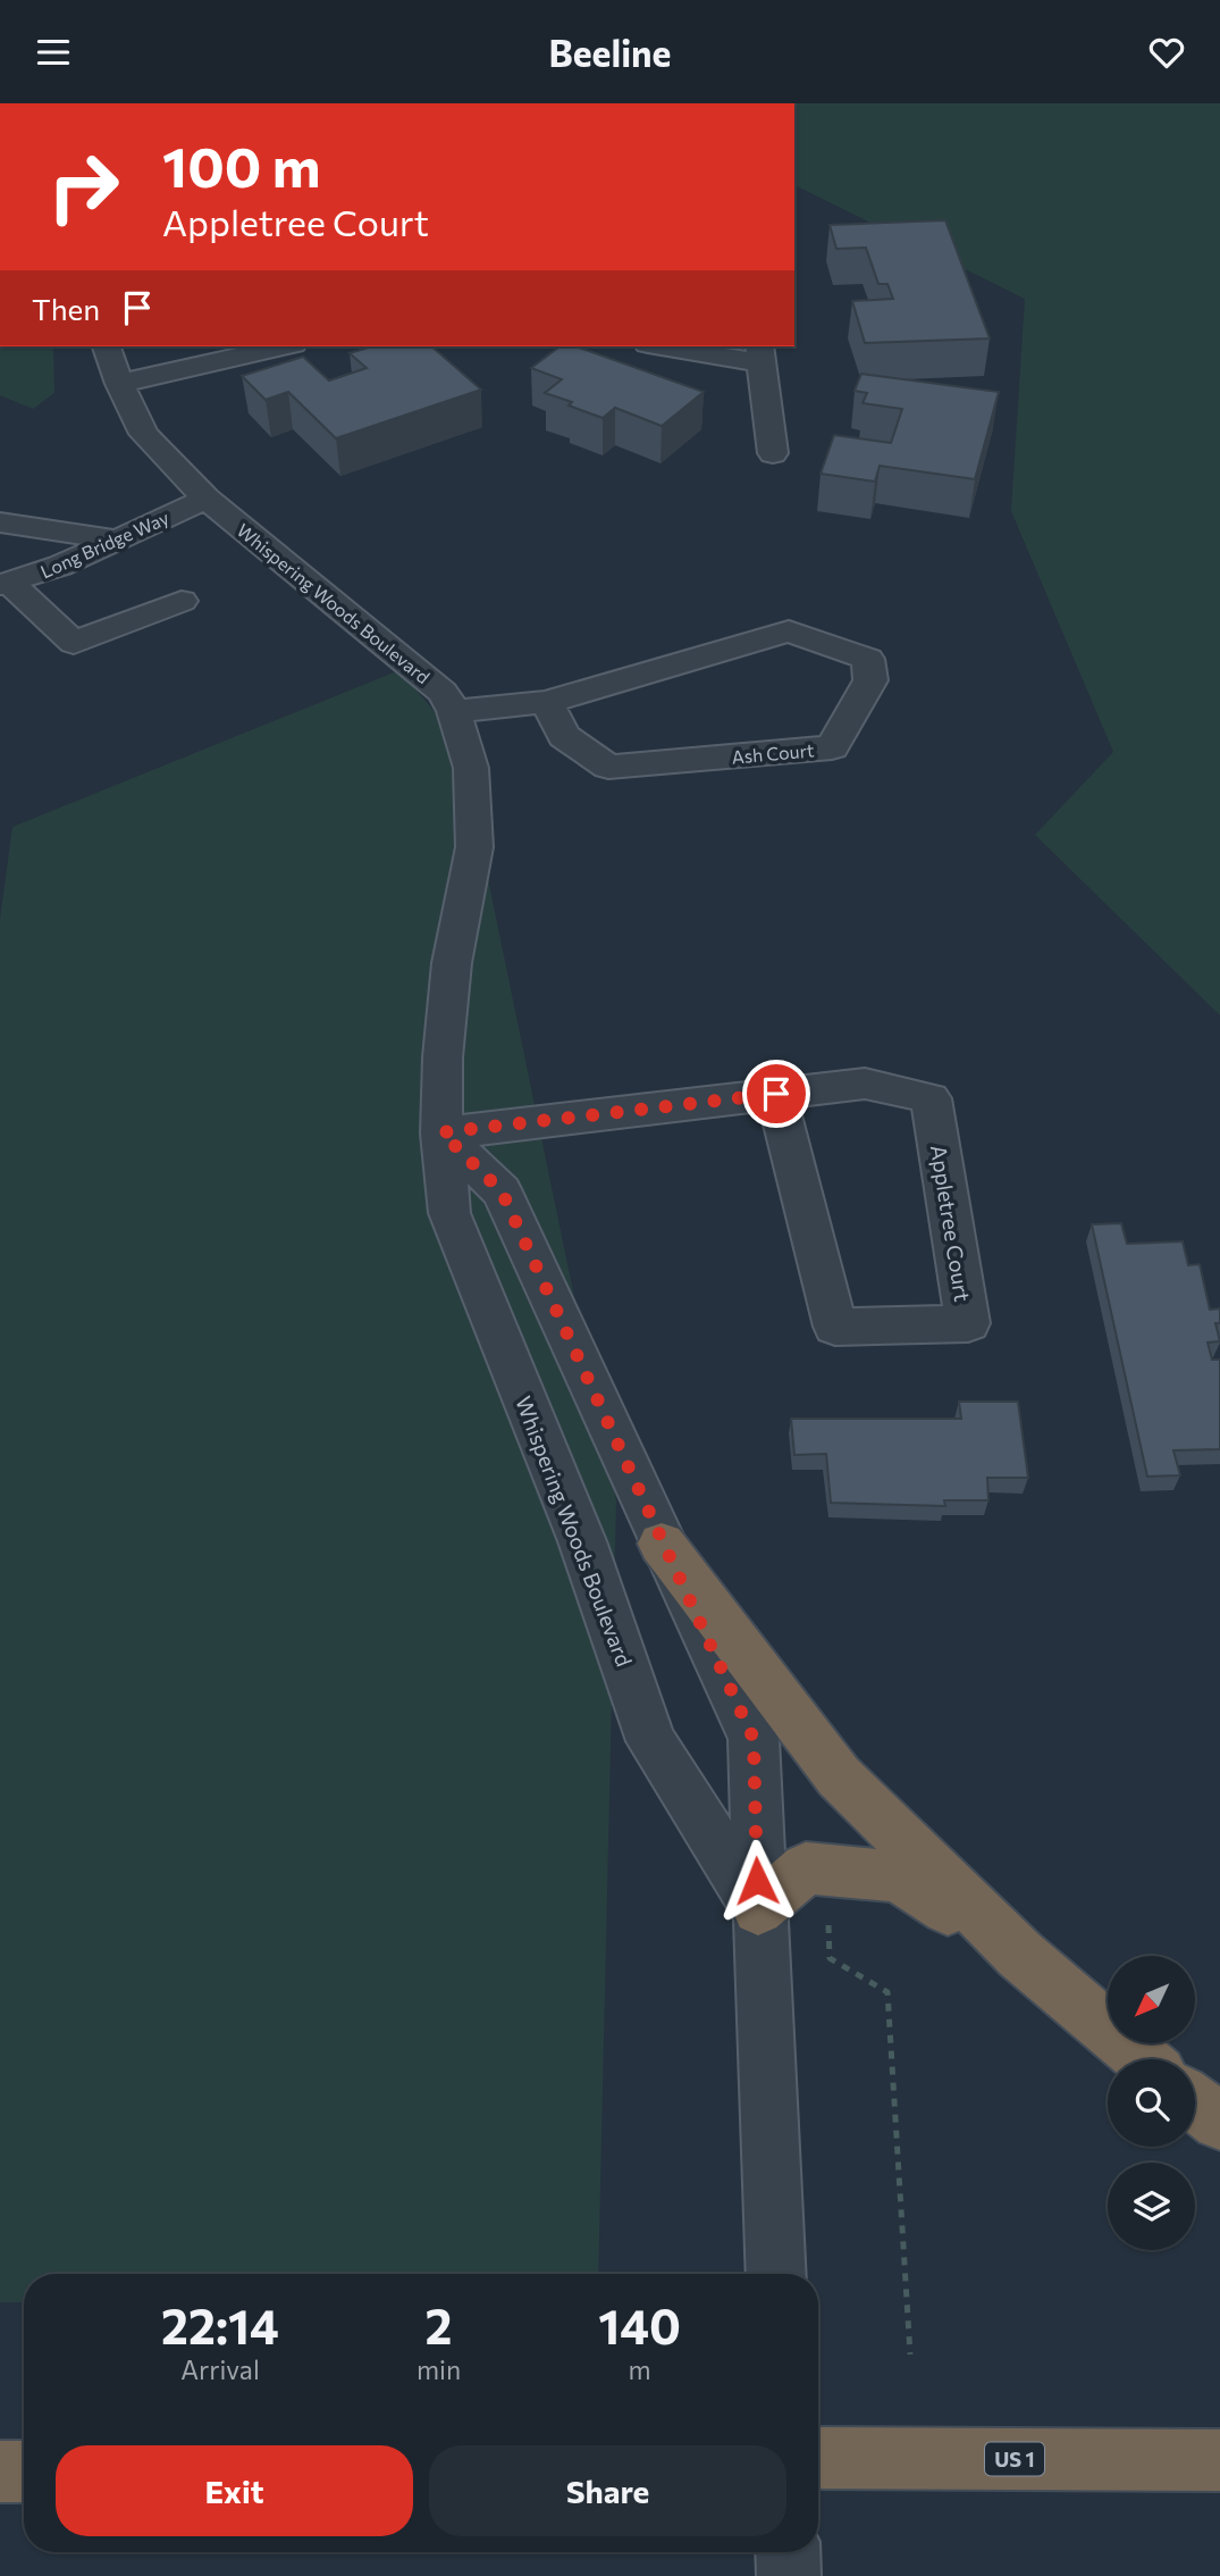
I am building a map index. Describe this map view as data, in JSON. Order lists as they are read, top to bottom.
{
  "streets": {
    "highway": ["US 1"],
    "street": [
      "Long Bridge Way",
      "Whispering Woods Boulevard",
      "Ash Court",
      "Appletree Court"
    ]
  },
  "crossings": [
    ["Long Bridge Way", "Whispering Woods Boulevard"],
    ["Whispering Woods Boulevard", "Ash Court"],
    ["Whispering Woods Boulevard", "Appletree Court"]
  ],
  "north": "bottom left",
  "page": {
    "header": "Beeline",
    "turn": ["100 m", "Appletree Court"],
    "then": "Then",
    "eta": [
      "22:14",
      "Arrival",
      "2",
      "min",
      "140",
      "m"
    ],
    "buttons": ["Exit", "Share"]
  }
}
